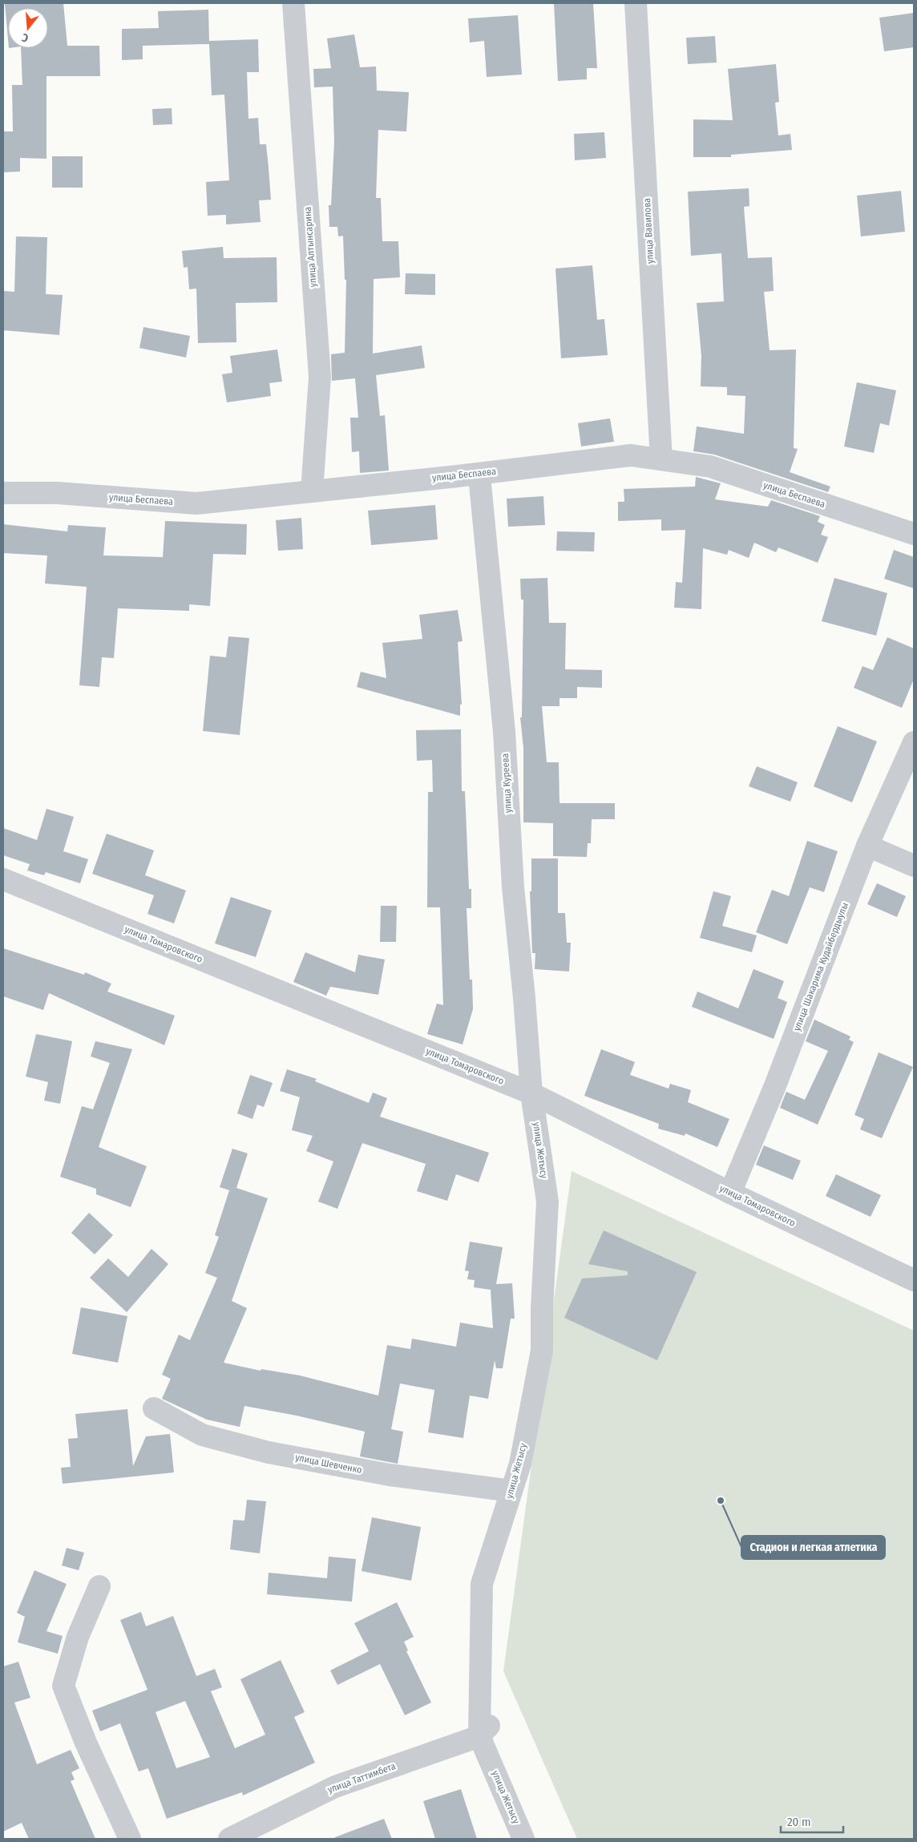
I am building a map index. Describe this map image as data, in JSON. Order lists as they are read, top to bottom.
{
  "streets": {
    "street": [
      "улица Вавилова",
      "улица Алтынсарина",
      "улица Беспаева",
      "улица Куреева",
      "улица Томаровского",
      "улица Шакарима Кудайбердыулы",
      "улица Жетысу",
      "улица Шевченко",
      "улица Таттимбета"
    ]
  },
  "crossings": [
    ["улица Вавилова", "улица Беспаева"],
    ["улица Алтынсарина", "улица Беспаева"],
    ["улица Беспаева", "улица Куреева"],
    ["улица Куреева", "улица Томаровского"],
    ["улица Куреева", "улица Жетысу"],
    ["улица Томаровского", "улица Шакарима Кудайбердыулы"],
    ["улица Томаровского", "улица Жетысу"],
    ["улица Жетысу", "улица Шевченко"],
    ["улица Жетысу", "улица Таттимбета"]
  ],
  "places": ["Стадион и легкая атлетика"],
  "scale_bar": "20 m",
  "north": "bottom"
}
